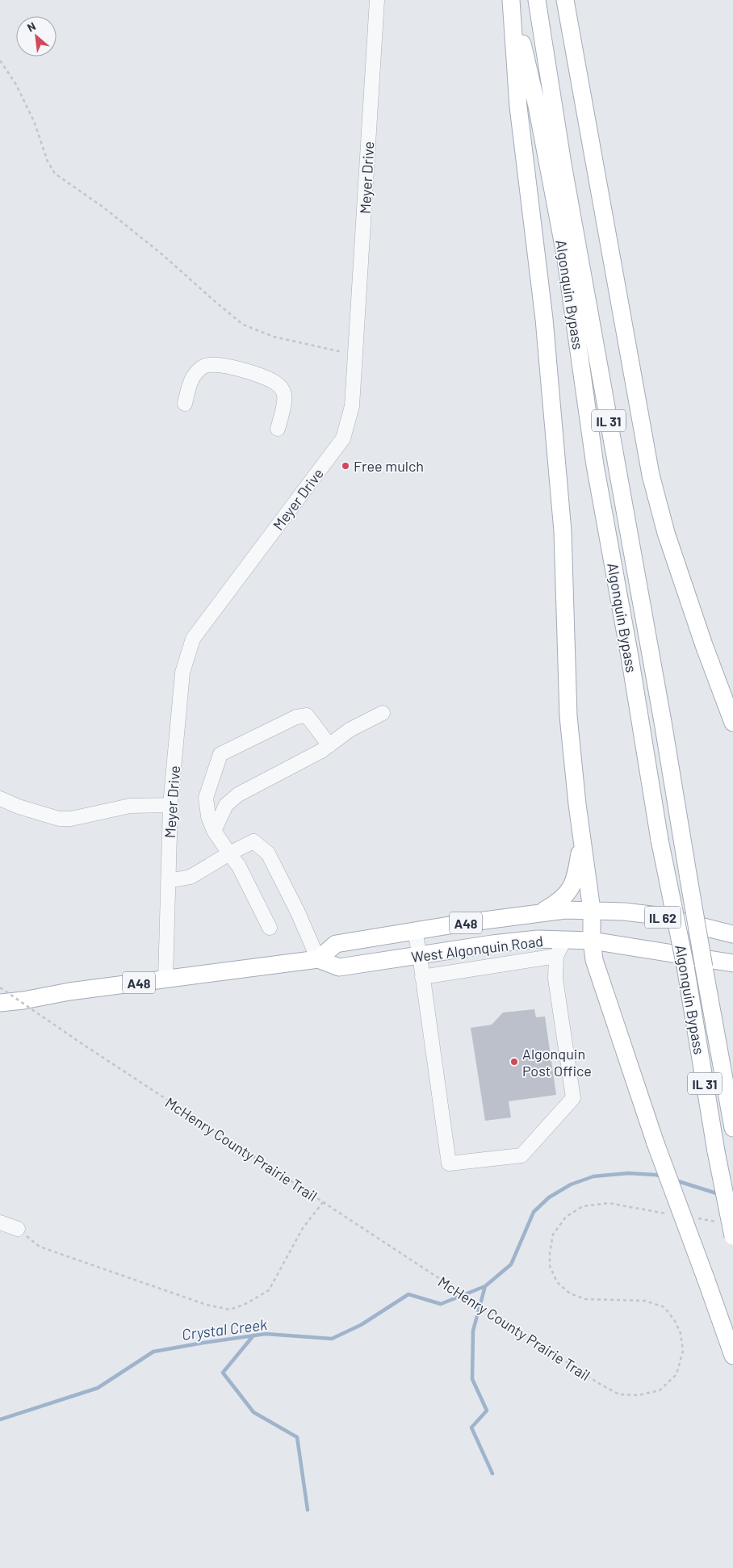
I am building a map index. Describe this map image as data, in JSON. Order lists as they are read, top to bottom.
{
  "streets": {
    "main road": [
      "Algonquin Bypass",
      "IL 31",
      "IL 62",
      "A48",
      "West Algonquin Road"
    ],
    "street": ["Meyer Drive"],
    "path": ["McHenry County Prairie Trail"]
  },
  "crossings": [
    ["Meyer Drive", "West Algonquin Road"]
  ],
  "water": ["Crystal Creek"],
  "places": ["Free mulch", "Algonquin Post Office"],
  "north": "top left"
}
